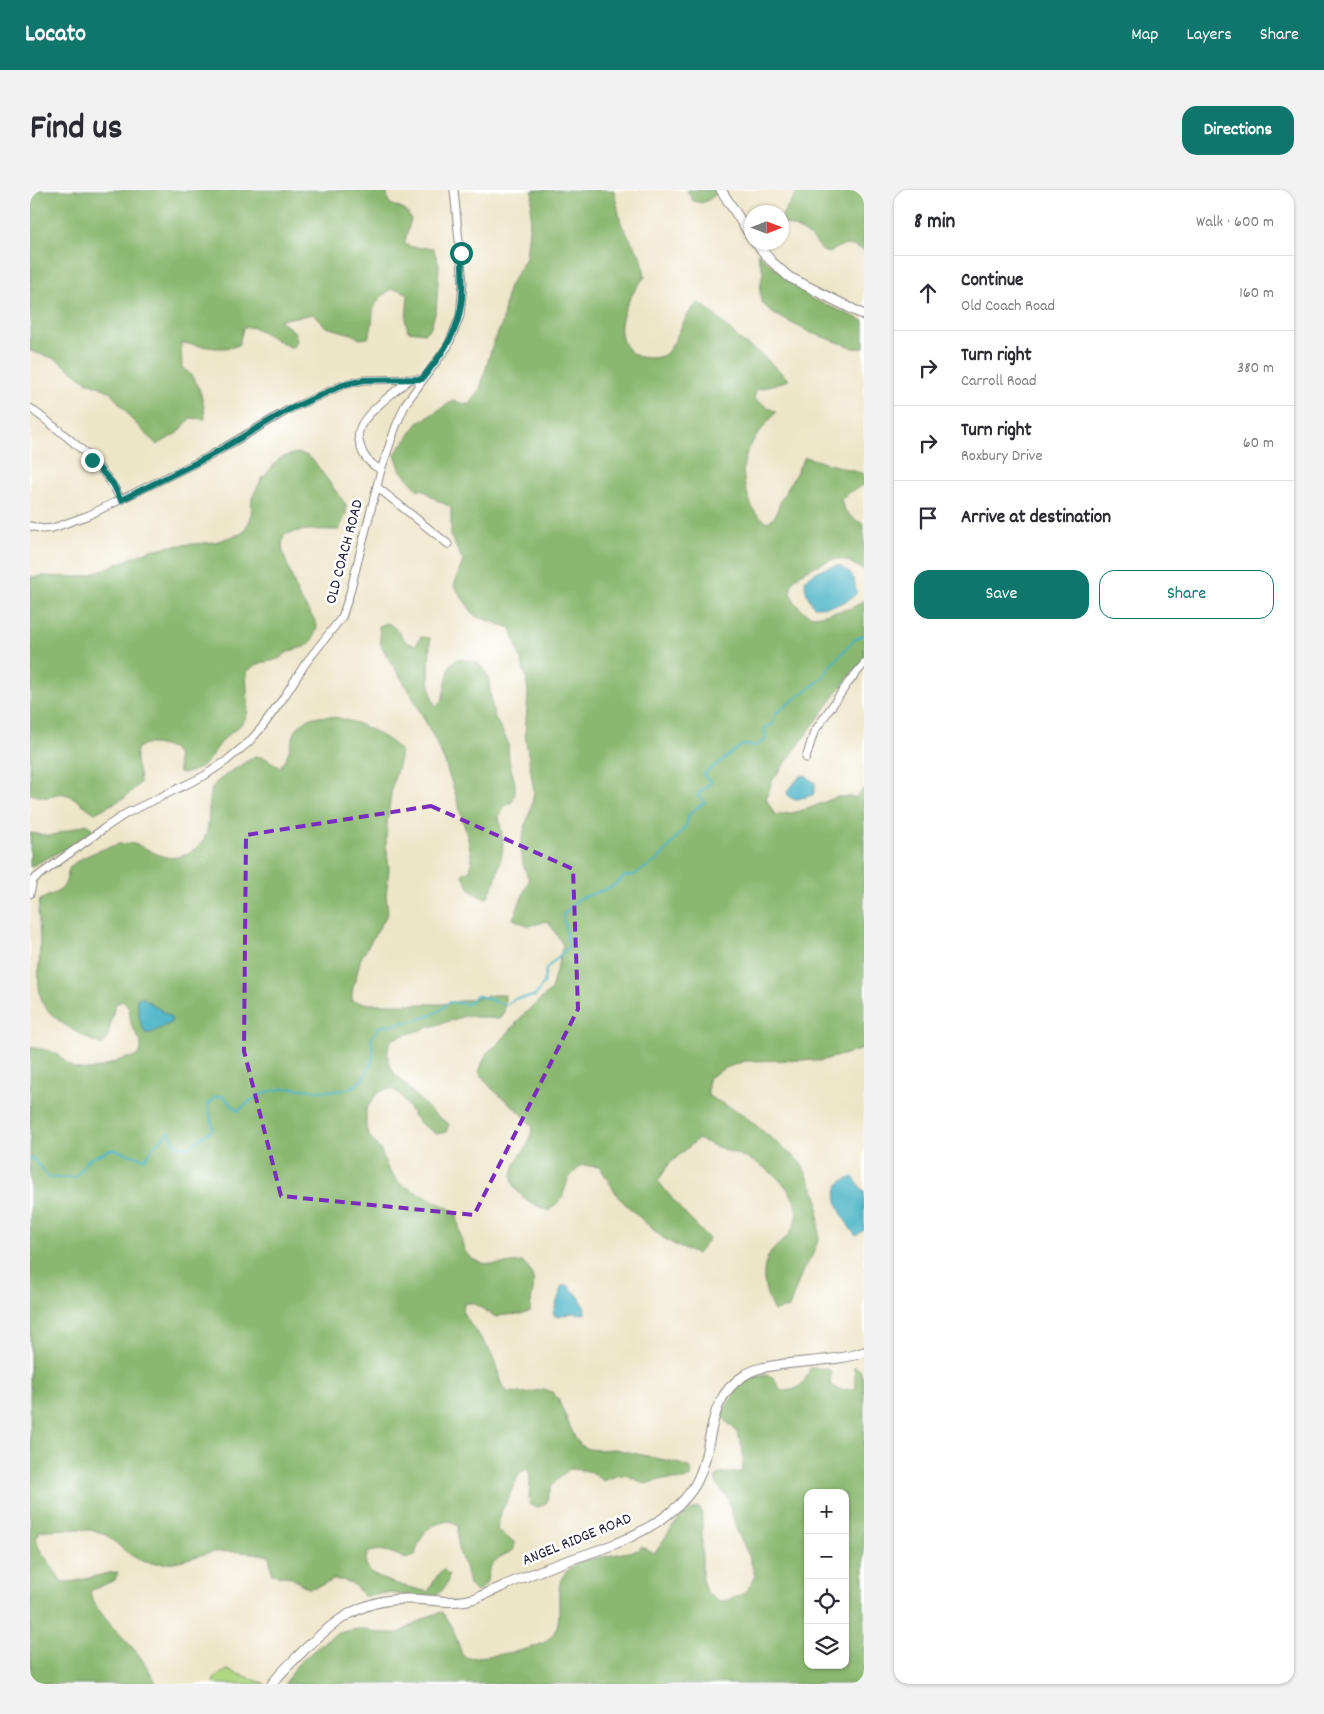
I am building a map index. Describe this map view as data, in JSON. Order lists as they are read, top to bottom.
{
  "streets": {
    "street": ["OLD COACH ROAD", "ANGEL RIDGE ROAD"]
  },
  "north": "right",
  "page": {
    "header": "Locato",
    "nav": ["Map", "Layers", "Share"],
    "title": "Find us",
    "buttons": [
      "Directions",
      ["Save", "Share"]
    ],
    "heading": ["8 min", "Walk · 600 m"],
    "list": [
      ["Continue", "Old Coach Road", "160 m"],
      ["Turn right", "Carroll Road", "380 m"],
      ["Turn right", "Roxbury Drive", "60 m"],
      "Arrive at destination"
    ],
    "map_buttons": ["+", "−"]
  }
}
